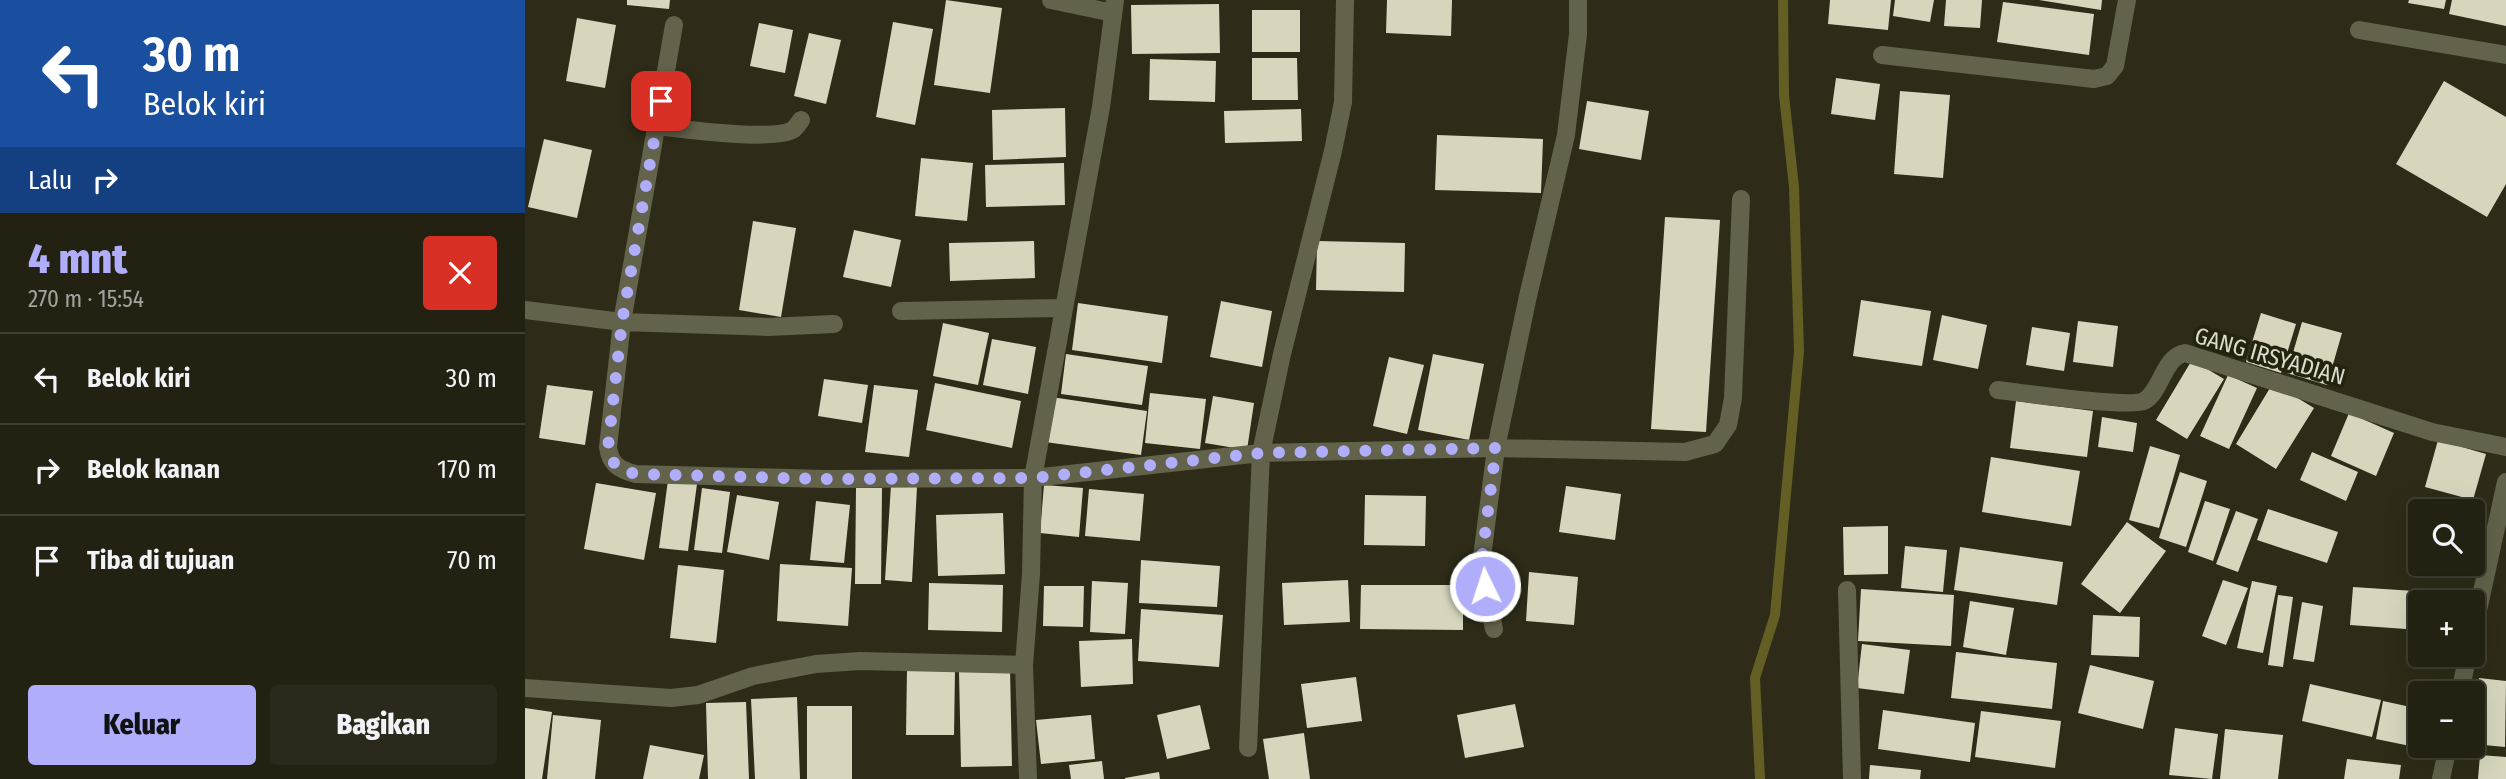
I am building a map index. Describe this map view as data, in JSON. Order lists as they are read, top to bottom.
{
  "streets": {
    "street": ["GANG IRSYADIAN"]
  },
  "page": {
    "turn": ["30 m", "Belok kiri"],
    "then": "Lalu",
    "heading": ["4 mnt", "270 m · 15:54"],
    "list": [
      {
        "name": "Belok kiri",
        "value": "30 m"
      },
      {
        "name": "Belok kanan",
        "value": "170 m"
      },
      {
        "name": "Tiba di tujuan",
        "value": "70 m"
      }
    ],
    "map_buttons": ["+", "−"],
    "buttons": ["Keluar", "Bagikan"]
  }
}
